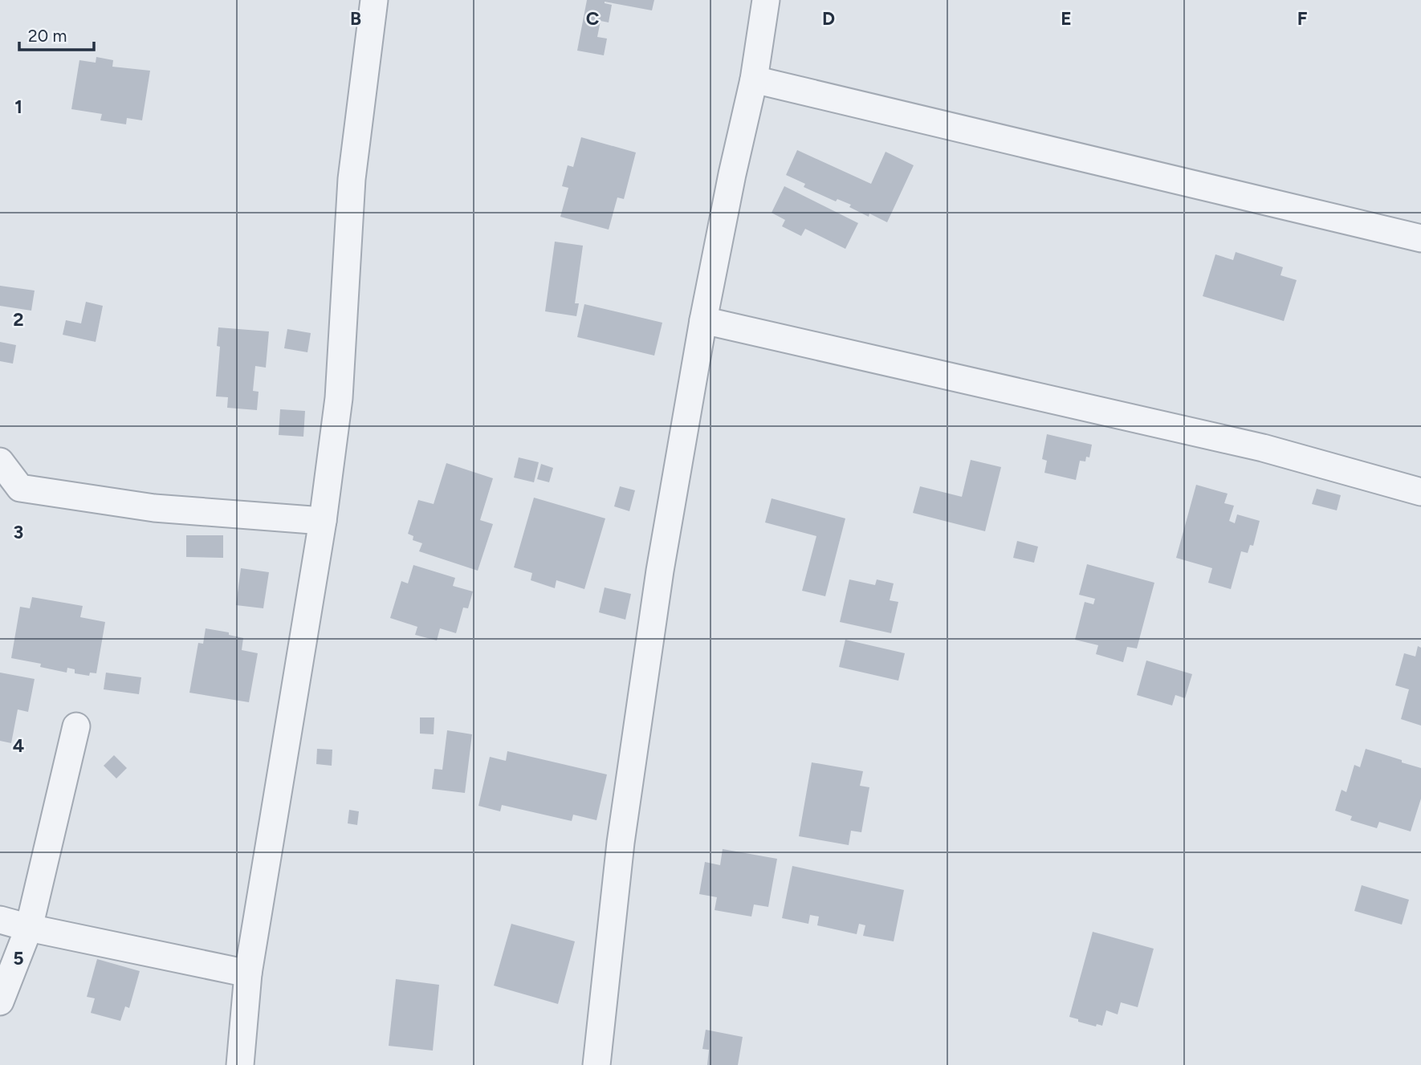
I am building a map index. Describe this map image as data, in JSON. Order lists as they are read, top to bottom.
{
  "scale_bar": "20 m",
  "grid": {
    "columns": [
      "B",
      "C",
      "D",
      "E",
      "F"
    ],
    "rows": [
      "1",
      "2",
      "3",
      "4",
      "5"
    ]
  }
}
